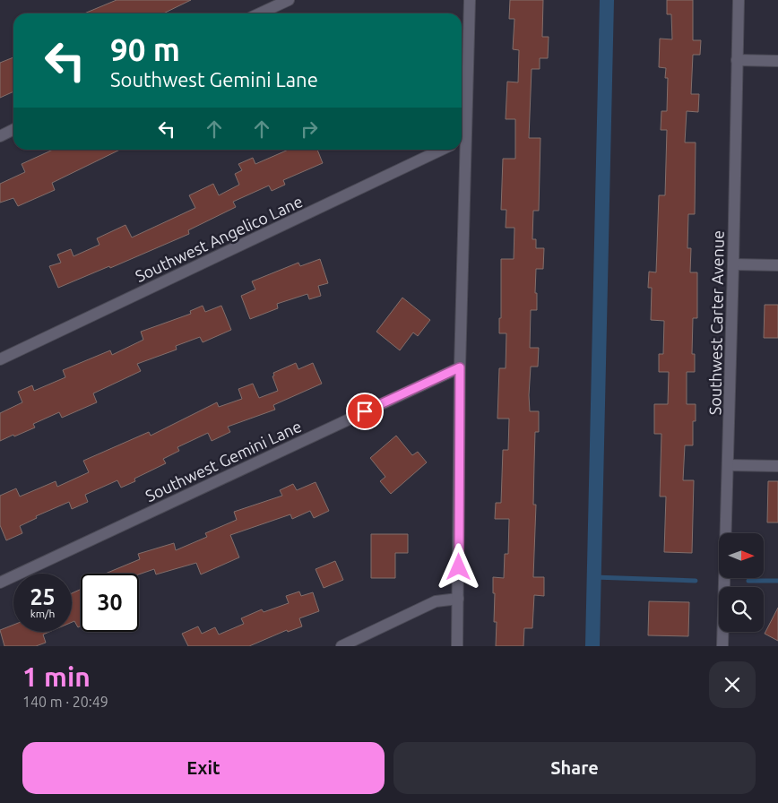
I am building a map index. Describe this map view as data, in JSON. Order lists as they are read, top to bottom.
{
  "streets": {
    "street": ["Southwest Angelico Lane", "Southwest Carter Avenue", "Southwest Gemini Lane"]
  },
  "north": "right",
  "page": {
    "turn": ["90 m", "Southwest Gemini Lane"],
    "speed": "25 km/h",
    "limit": "30",
    "heading": ["1 min", "140 m · 20:49"],
    "buttons": ["Exit", "Share"]
  }
}
